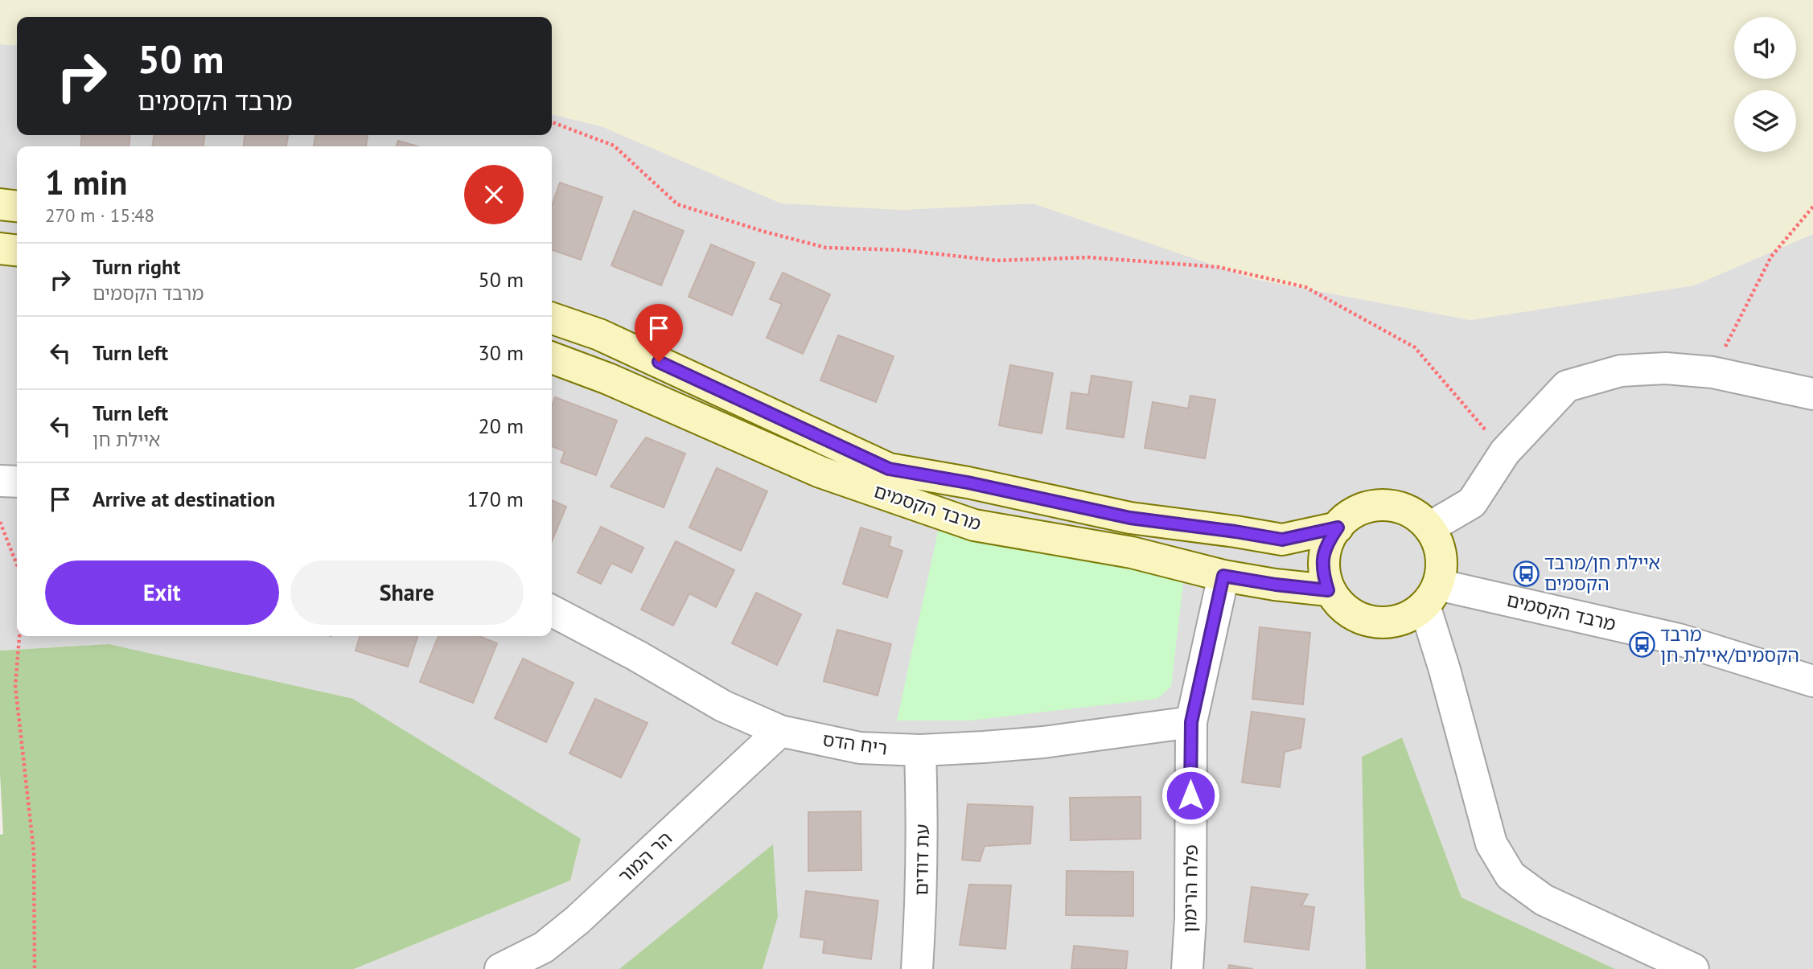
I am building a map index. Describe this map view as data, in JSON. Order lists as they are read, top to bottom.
{
  "streets": {
    "street": [
      "מרבד הקסמים",
      "ריח הדס",
      "הר המור",
      "עת דודים",
      "פלח הרימון"
    ]
  },
  "crossings": [
    ["מרבד הקסמים", "פלח הרימון"],
    ["ריח הדס", "הר המור"],
    ["ריח הדס", "עת דודים"],
    ["ריח הדס", "פלח הרימון"]
  ],
  "places": {
    "bus stop": ["איילת חן/מרבד הקסמים", "מרבד הקסמים/איילת חן"]
  },
  "page": {
    "turn": ["50 m", "מרבד הקסמים"],
    "heading": ["1 min", "270 m · 15:48"],
    "list": [
      {
        "name": "Turn right",
        "note": "מרבד הקסמים",
        "value": "50 m"
      },
      {
        "name": "Turn left",
        "value": "30 m"
      },
      {
        "name": "Turn left",
        "note": "איילת חן",
        "value": "20 m"
      },
      {
        "name": "Arrive at destination",
        "value": "170 m"
      }
    ],
    "buttons": ["Exit", "Share"]
  }
}
